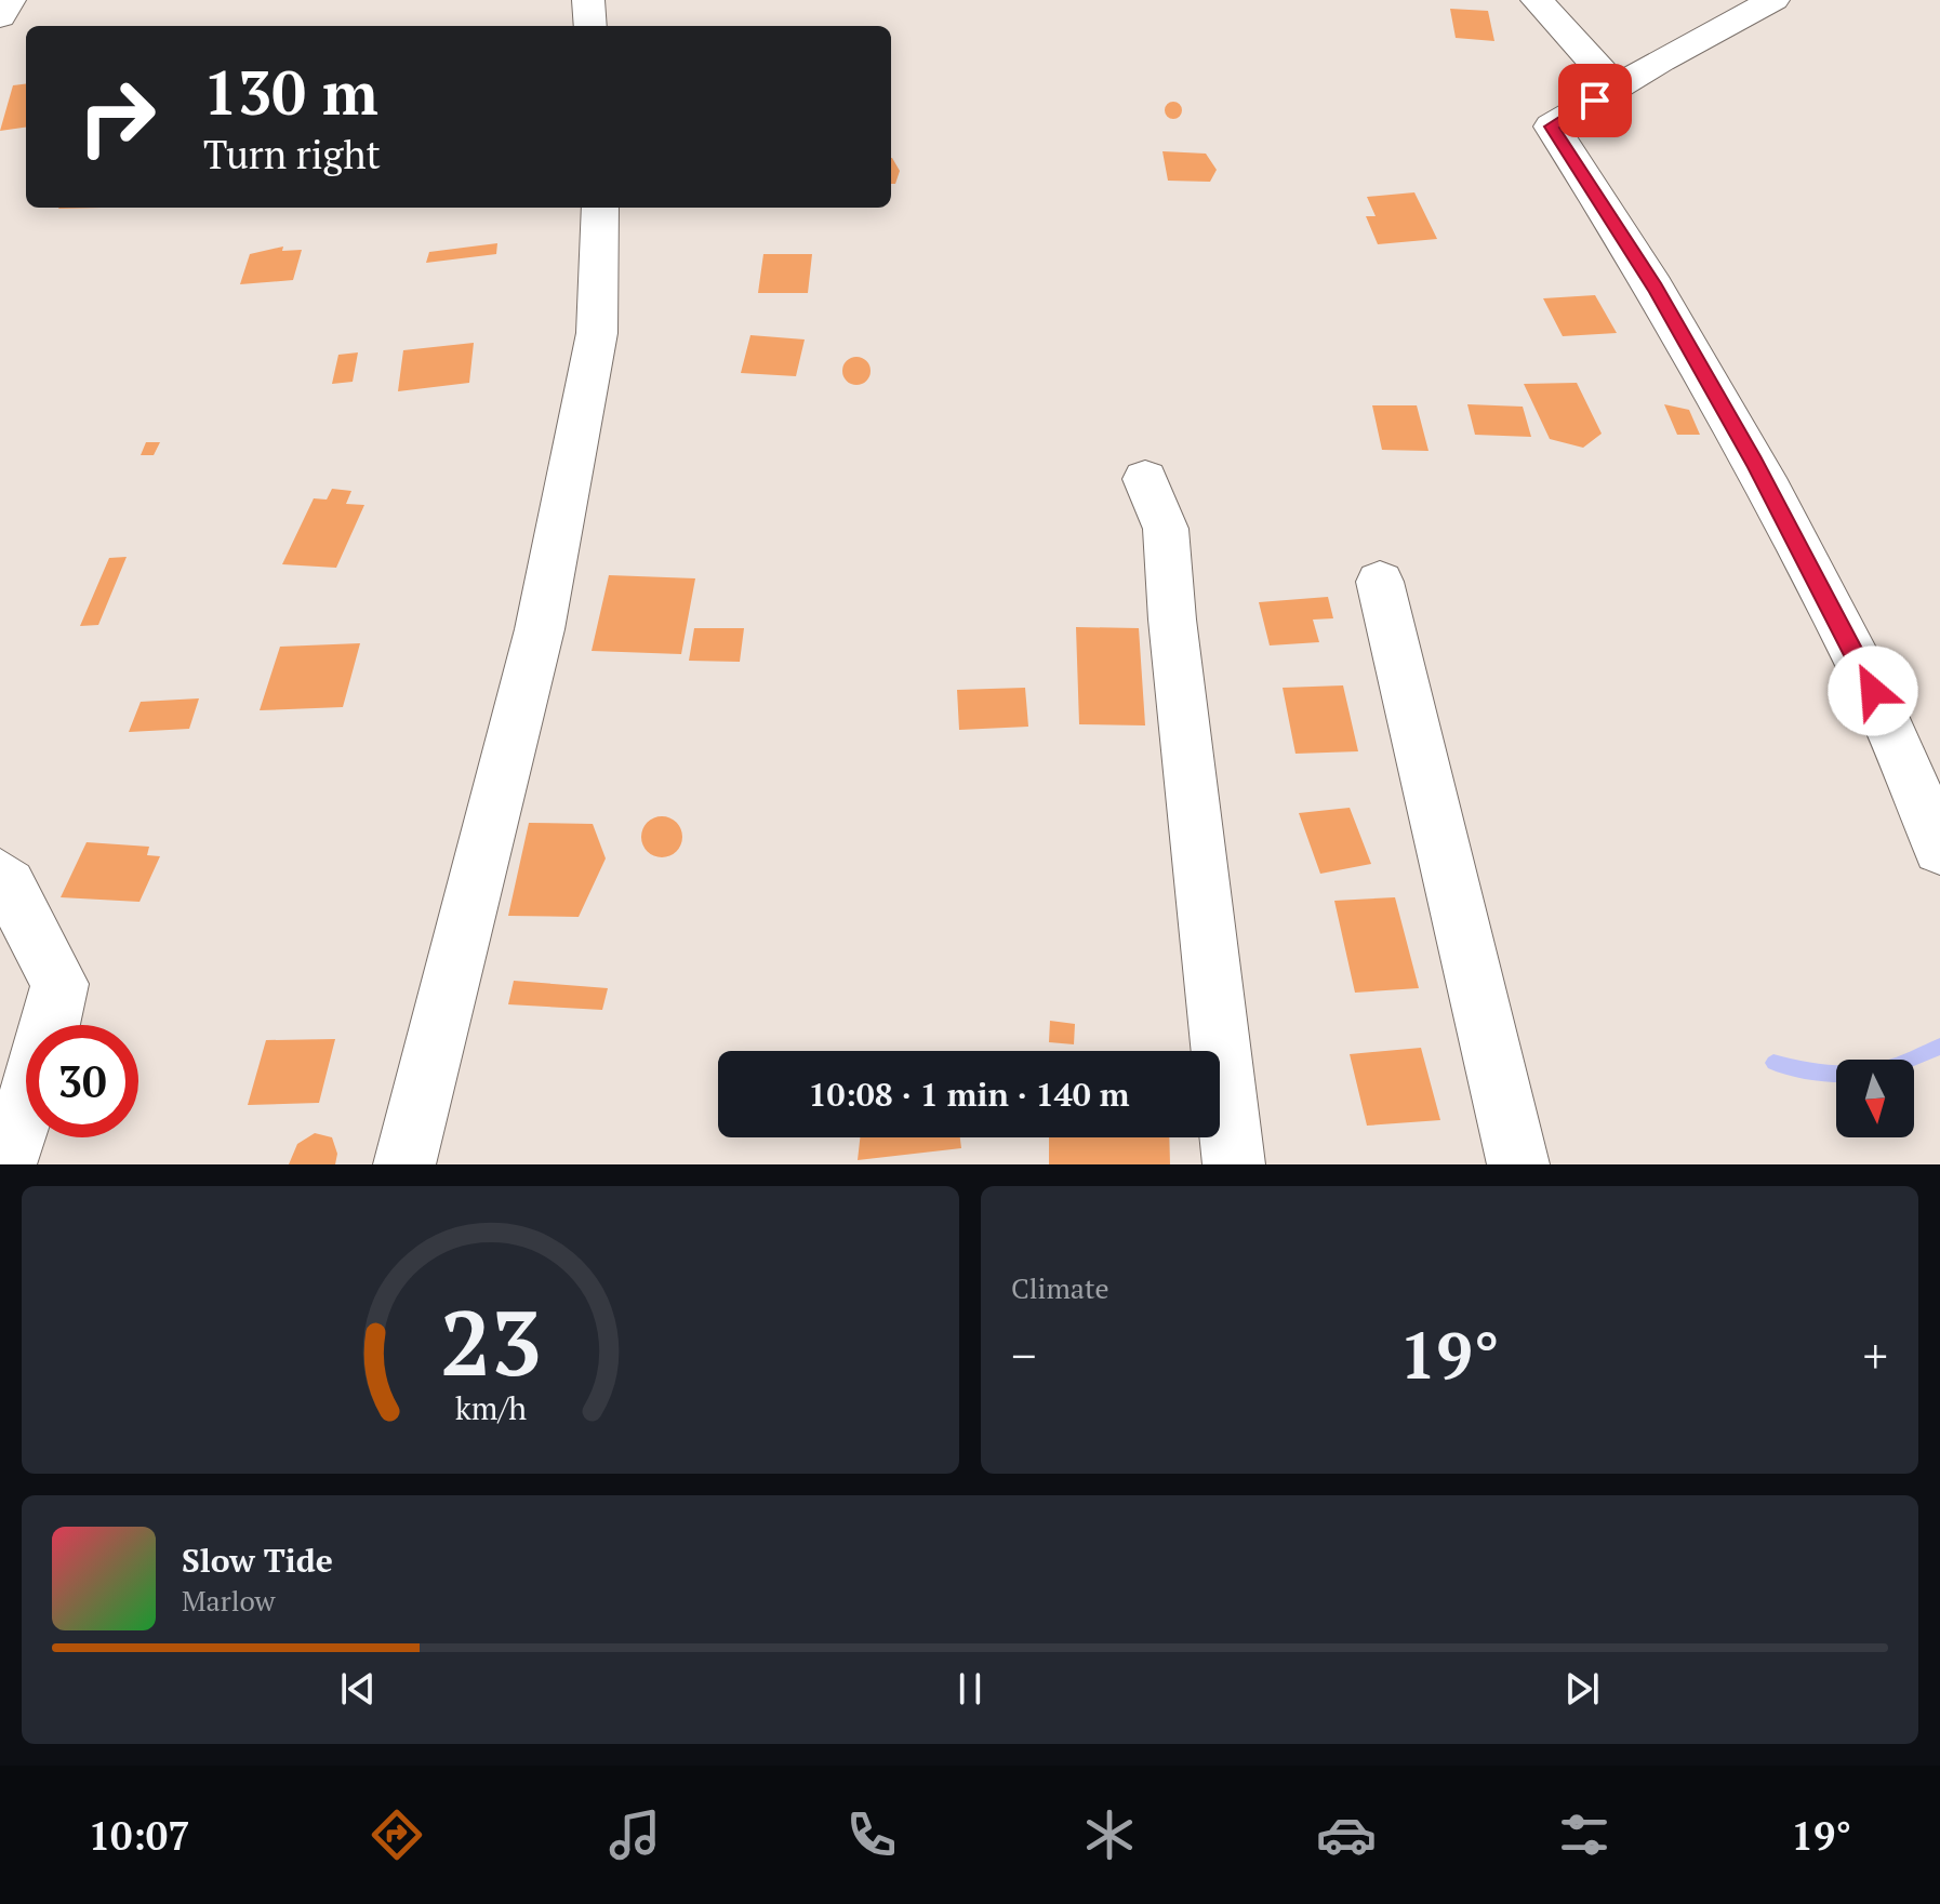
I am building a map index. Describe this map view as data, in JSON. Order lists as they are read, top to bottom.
{
  "north": "bottom",
  "page": {
    "turn": ["130 m", "Turn right"],
    "limit": "30",
    "trip": "10:08 · 1 min · 140 m",
    "tile": "Climate",
    "heat": ["−", "19°", "+"],
    "song": ["Slow Tide", "Marlow"],
    "tabs": ["10:07", "19°"],
    "gauge": ["23", "km/h"]
  }
}
